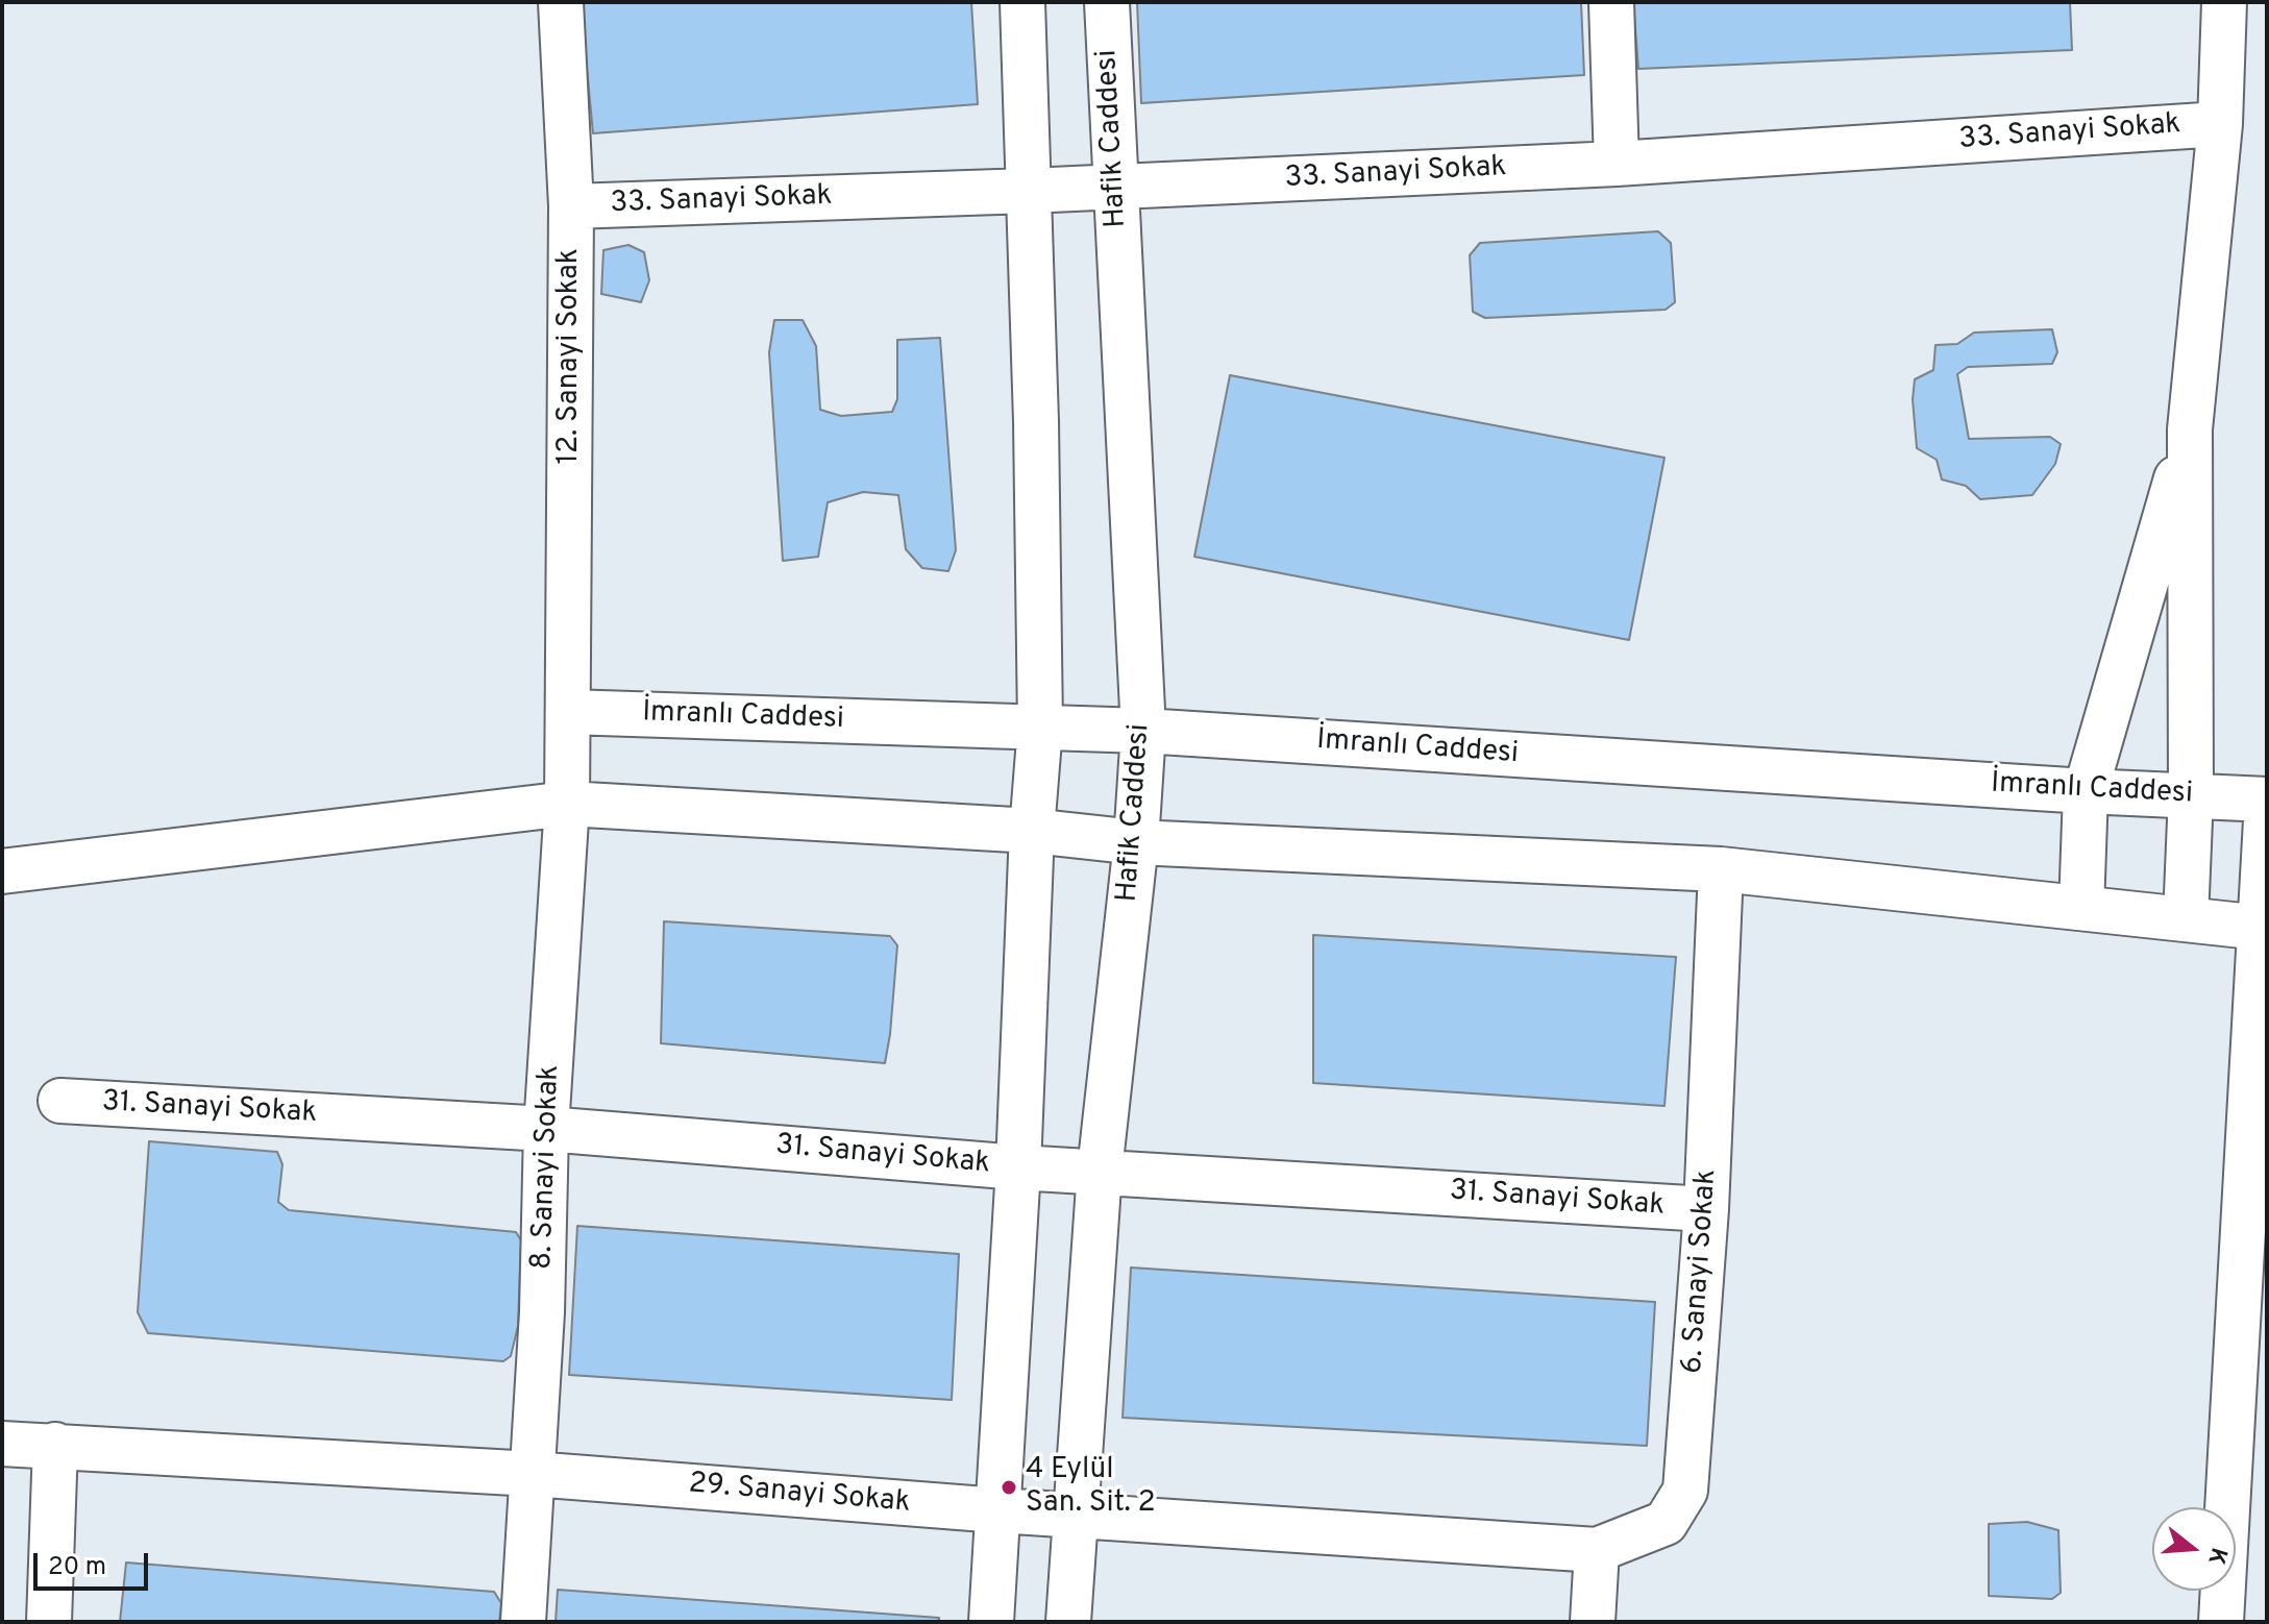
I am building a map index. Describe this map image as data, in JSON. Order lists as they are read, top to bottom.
{
  "streets": {
    "street": [
      "33. Sanayi Sokak",
      "Hafik Caddesi",
      "12. Sanayi Sokak",
      "İmranlı Caddesi",
      "31. Sanayi Sokak",
      "8. Sanayi Sokak",
      "6. Sanayi Sokak",
      "29. Sanayi Sokak"
    ]
  },
  "crossings": [
    ["33. Sanayi Sokak", "Hafik Caddesi"],
    ["33. Sanayi Sokak", "12. Sanayi Sokak"],
    ["Hafik Caddesi", "İmranlı Caddesi"],
    ["Hafik Caddesi", "31. Sanayi Sokak"],
    ["Hafik Caddesi", "29. Sanayi Sokak"],
    ["12. Sanayi Sokak", "İmranlı Caddesi"],
    ["12. Sanayi Sokak", "8. Sanayi Sokak"],
    ["İmranlı Caddesi", "8. Sanayi Sokak"],
    ["31. Sanayi Sokak", "8. Sanayi Sokak"],
    ["31. Sanayi Sokak", "6. Sanayi Sokak"],
    ["8. Sanayi Sokak", "29. Sanayi Sokak"],
    ["6. Sanayi Sokak", "29. Sanayi Sokak"]
  ],
  "places": ["4 Eylül San. Sit. 2"],
  "scale_bar": "20 m",
  "north": "right"
}
